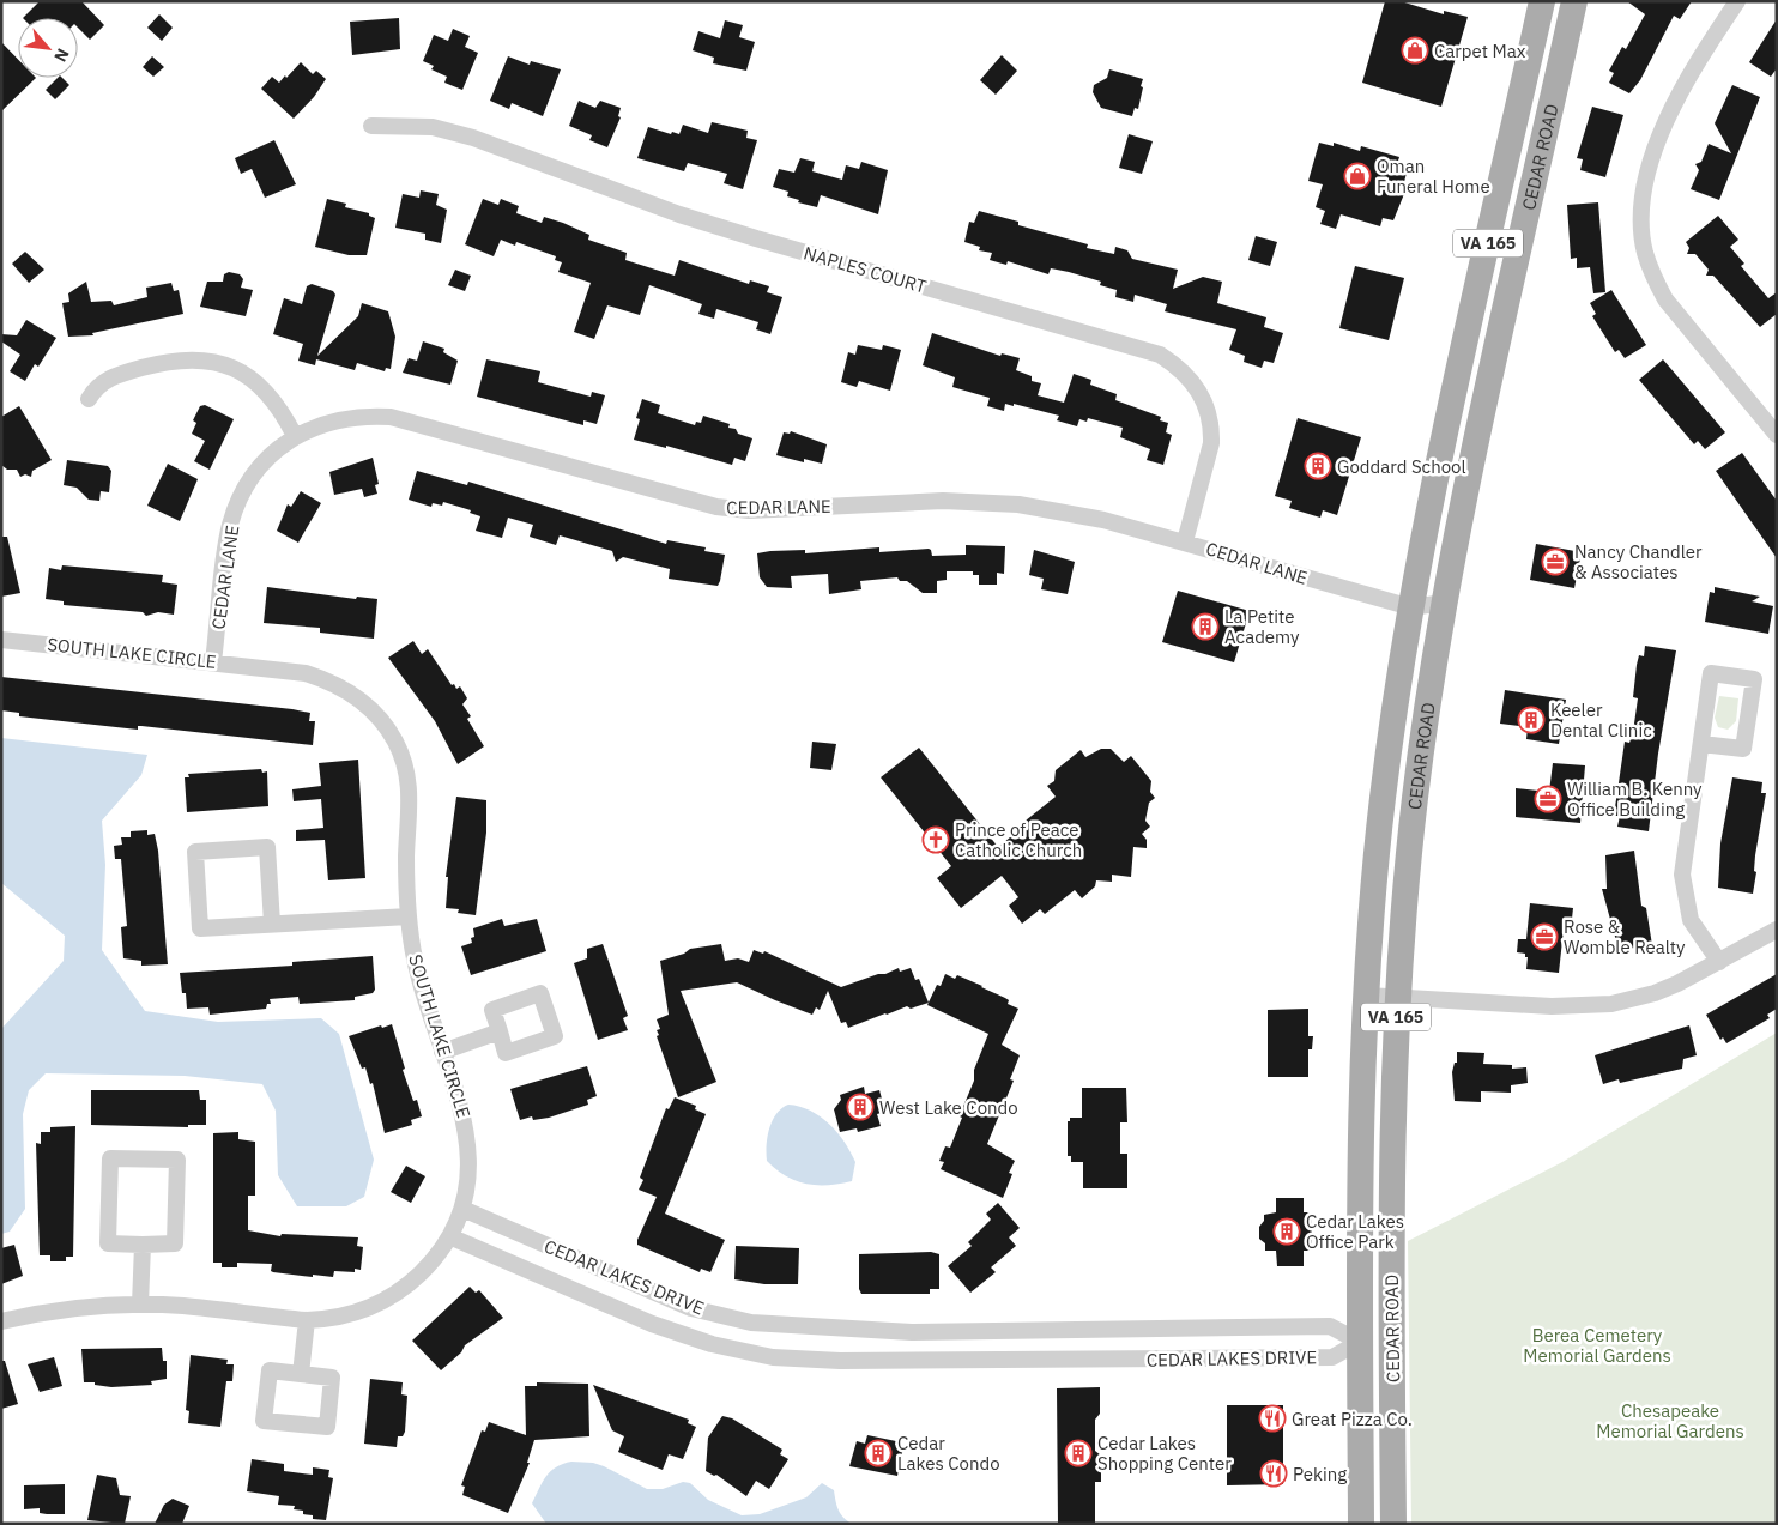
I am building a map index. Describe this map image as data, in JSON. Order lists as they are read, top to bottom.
{
  "streets": {
    "main road": ["CEDAR ROAD", "VA 165"],
    "street": [
      "NAPLES COURT",
      "CEDAR LANE",
      "SOUTH LAKE CIRCLE",
      "CEDAR LAKES DRIVE"
    ]
  },
  "crossings": [
    ["CEDAR ROAD", "CEDAR LANE"],
    ["CEDAR ROAD", "CEDAR LAKES DRIVE"],
    ["NAPLES COURT", "CEDAR LANE"],
    ["CEDAR LANE", "SOUTH LAKE CIRCLE"],
    ["SOUTH LAKE CIRCLE", "CEDAR LAKES DRIVE"]
  ],
  "parks": ["Berea Cemetery Memorial Gardens", "Chesapeake Memorial Gardens"],
  "places": {
    "shop": ["Carpet Max", "Oman Funeral Home"],
    "building": [
      "Goddard School",
      "La Petite Academy",
      "Keeler Dental Clinic",
      "West Lake Condo",
      "Cedar Lakes Office Park",
      "Cedar Lakes Condo",
      "Cedar Lakes Shopping Center"
    ],
    "office": ["Nancy Chandler & Associates", "William B. Kenny Office Building", "Rose & Womble Realty"],
    "church": ["Prince of Peace Catholic Church"],
    "restaurant": ["Great Pizza Co.", "Peking"]
  },
  "north": "bottom right"
}
